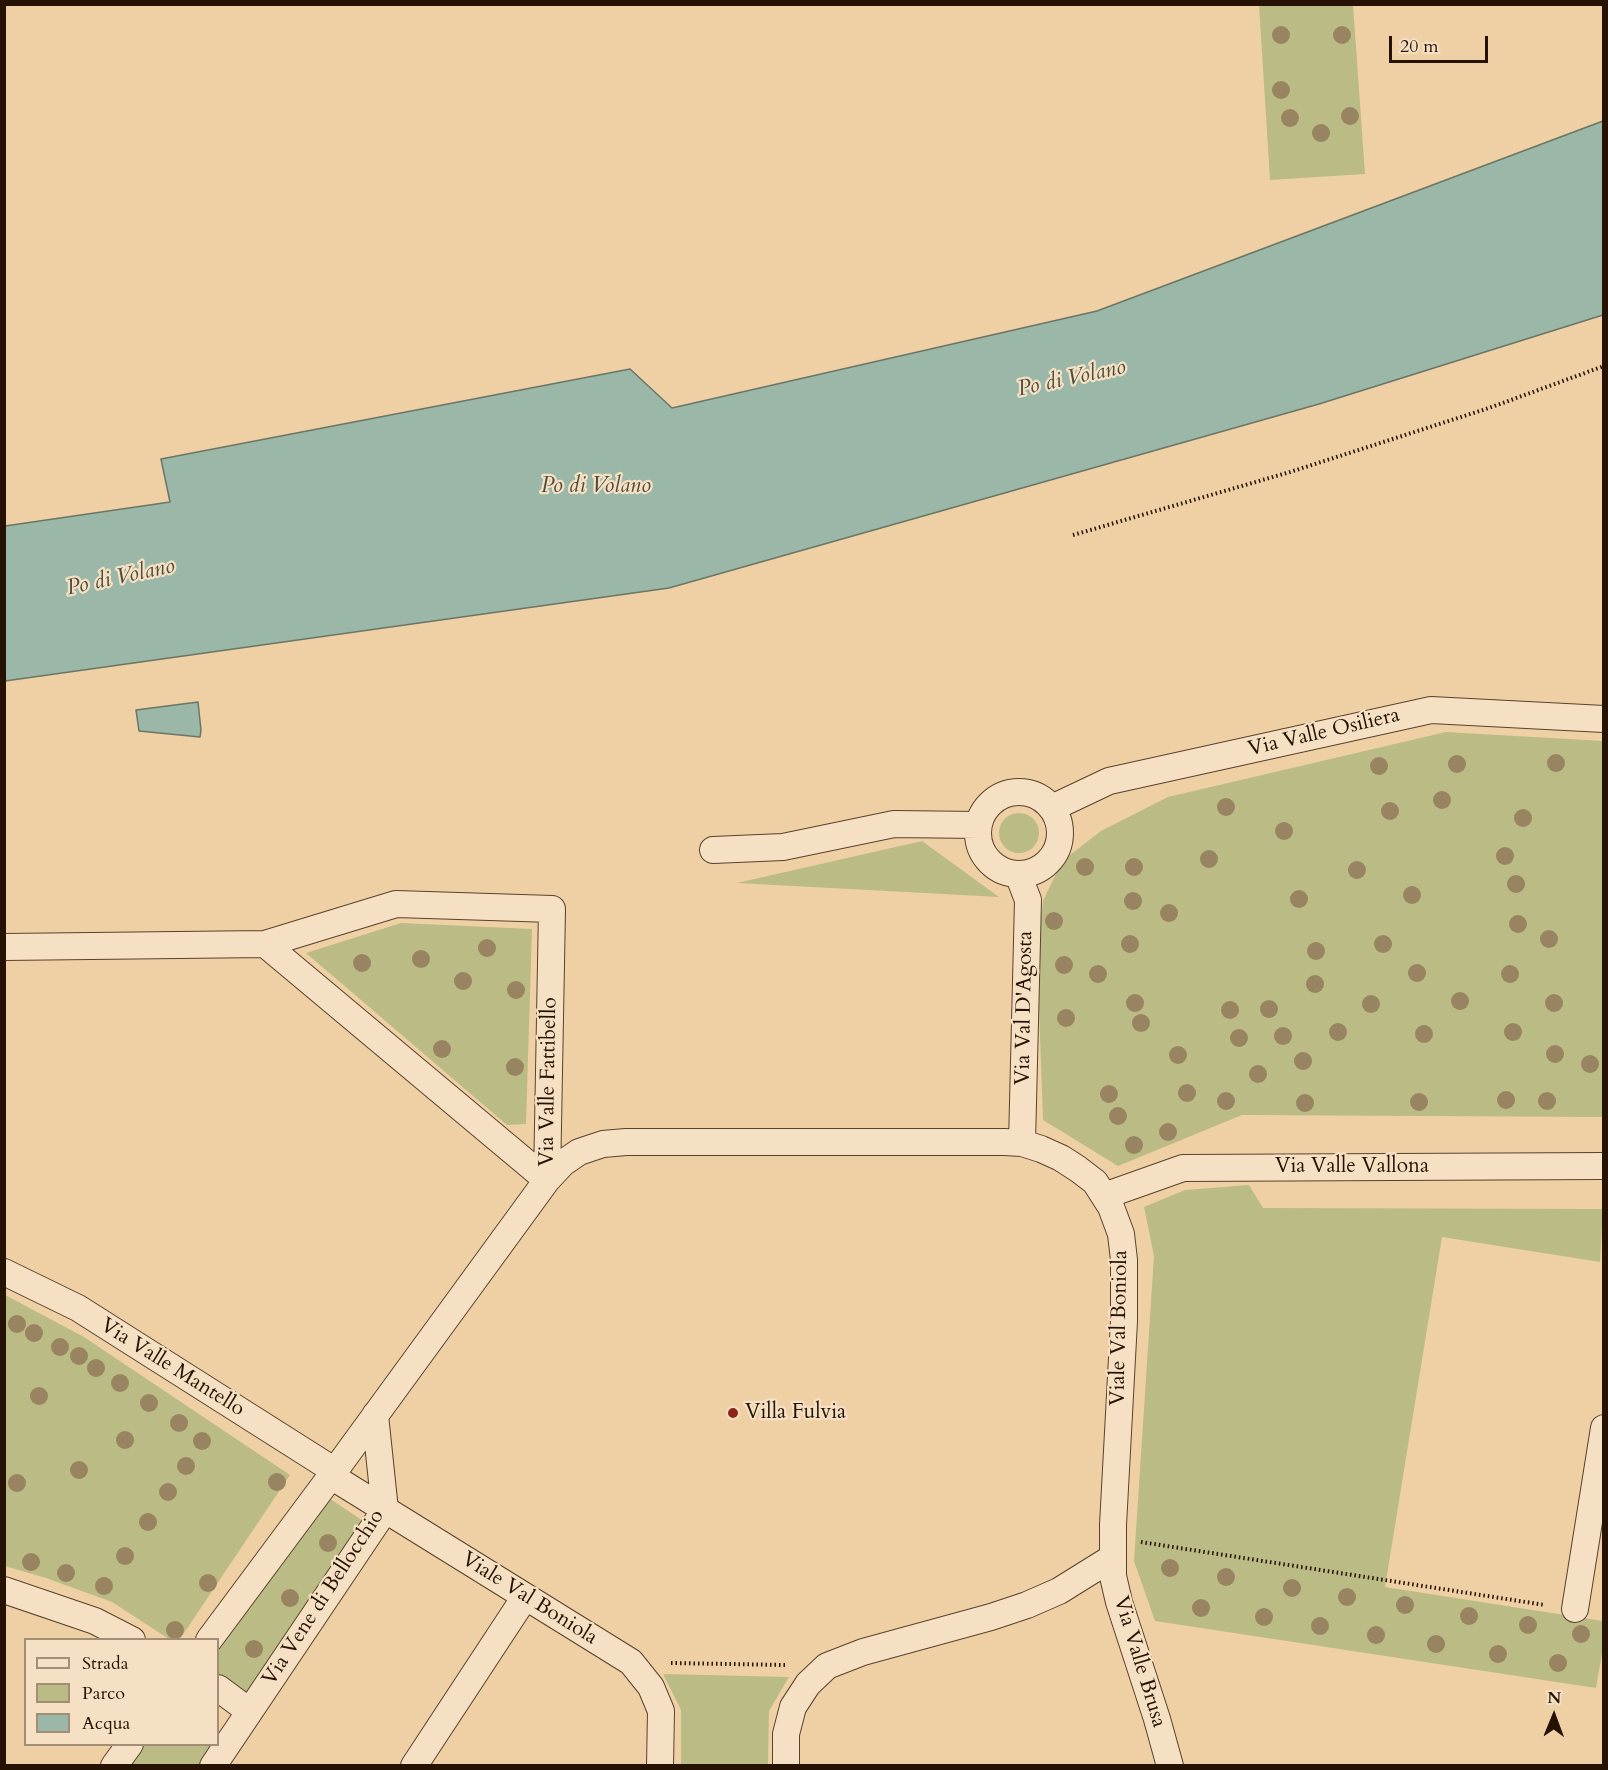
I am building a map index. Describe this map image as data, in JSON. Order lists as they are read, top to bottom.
{
  "streets": {
    "street": [
      "Via Valle Osiliera",
      "Via Val D'Agosta",
      "Via Valle Fattibello",
      "Via Valle Vallona",
      "Viale Val Boniola",
      "Via Valle Mantello",
      "Via Vene di Bellocchio",
      "Via Valle Brusa"
    ]
  },
  "crossings": [
    ["Via Valle Osiliera", "Via Val D'Agosta"],
    ["Via Val D'Agosta", "Viale Val Boniola"],
    ["Via Valle Fattibello", "Viale Val Boniola"],
    ["Via Valle Vallona", "Viale Val Boniola"],
    ["Viale Val Boniola", "Via Valle Mantello"],
    ["Viale Val Boniola", "Via Vene di Bellocchio"],
    ["Viale Val Boniola", "Via Valle Brusa"]
  ],
  "water": ["Po di Volano"],
  "places": ["Villa Fulvia"],
  "legend": ["Strada", "Parco", "Acqua"],
  "scale_bar": "20 m",
  "north": "top"
}
